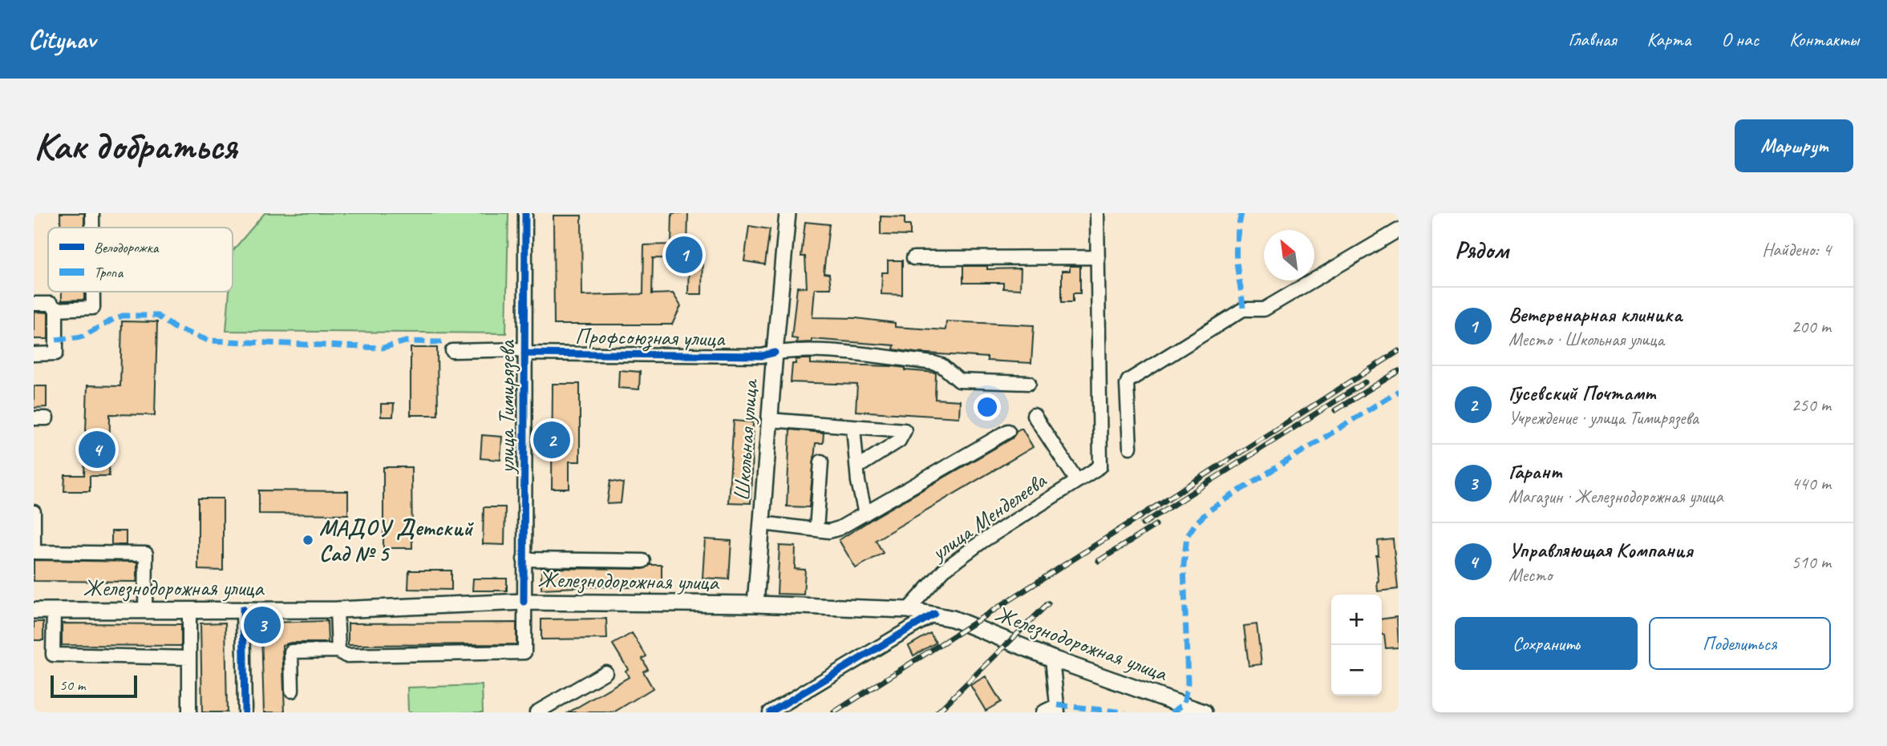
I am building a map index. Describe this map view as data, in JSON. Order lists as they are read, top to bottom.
{
  "streets": {
    "main road": ["Школьная улица", "Железнодорожная улица"],
    "street": ["Профсоюзная улица", "улица Тимирязева", "улица Менделеева"]
  },
  "crossings": [
    ["Профсоюзная улица", "улица Тимирязева"],
    ["Профсоюзная улица", "Школьная улица"],
    ["улица Тимирязева", "Железнодорожная улица"],
    ["Школьная улица", "Железнодорожная улица"],
    ["улица Менделеева", "Железнодорожная улица"]
  ],
  "places": ["МАДОУ Детский Сад № 5"],
  "legend": ["Велодорожка", "Тропа"],
  "scale_bar": "50 m",
  "north": "top left",
  "page": {
    "header": "Citynav",
    "nav": [
      "Главная",
      "Карта",
      "О нас",
      "Контакты"
    ],
    "buttons": [
      "Маршрут",
      ["Сохранить", "Поделиться"]
    ],
    "title": "Как добраться",
    "heading": ["Рядом", "Найдено: 4"],
    "pins": [
      "1",
      "2",
      "4",
      "3"
    ],
    "list": [
      {
        "mark": "1",
        "name": "Ветеренарная клиника",
        "note": "Место · Школьная улица",
        "value": "200 m"
      },
      {
        "mark": "2",
        "name": "Гусевский Почтамт",
        "note": "Учреждение · улица Тимирязева",
        "value": "250 m"
      },
      {
        "mark": "3",
        "name": "Гарант",
        "note": "Магазин · Железнодорожная улица",
        "value": "440 m"
      },
      {
        "mark": "4",
        "name": "Управляющая Компания",
        "note": "Место",
        "value": "510 m"
      }
    ],
    "map_buttons": ["+", "−"],
    "scale": "50 m"
  }
}
